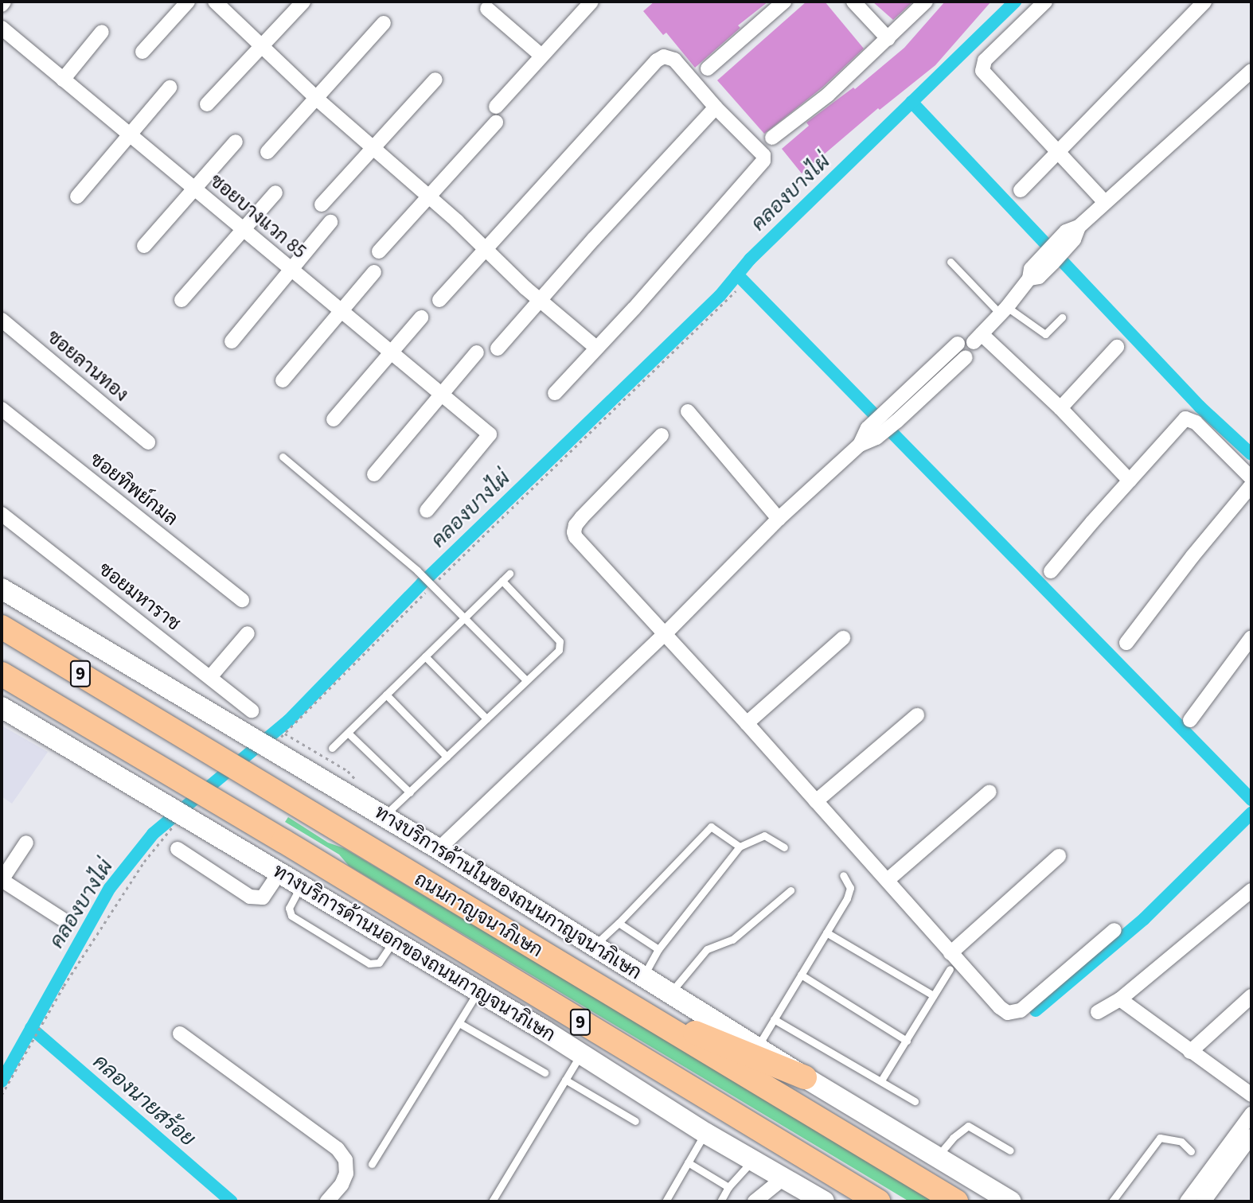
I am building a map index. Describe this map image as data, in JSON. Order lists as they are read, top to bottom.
{
  "streets": {
    "highway": ["9", "ถนนกาญจนาภิเษก"],
    "main road": ["ทางบริการด้านในของถนนกาญจนาภิเษก", "ทางบริการด้านนอกของถนนกาญจนาภิเษก"],
    "street": [
      "ซอยบางแวก 85",
      "ซอยลานทอง",
      "ซอยทิพย์กมล",
      "ซอยมหาราช"
    ]
  },
  "water": ["คลองบางไผ่", "คลองนายสร้อย"]
}
